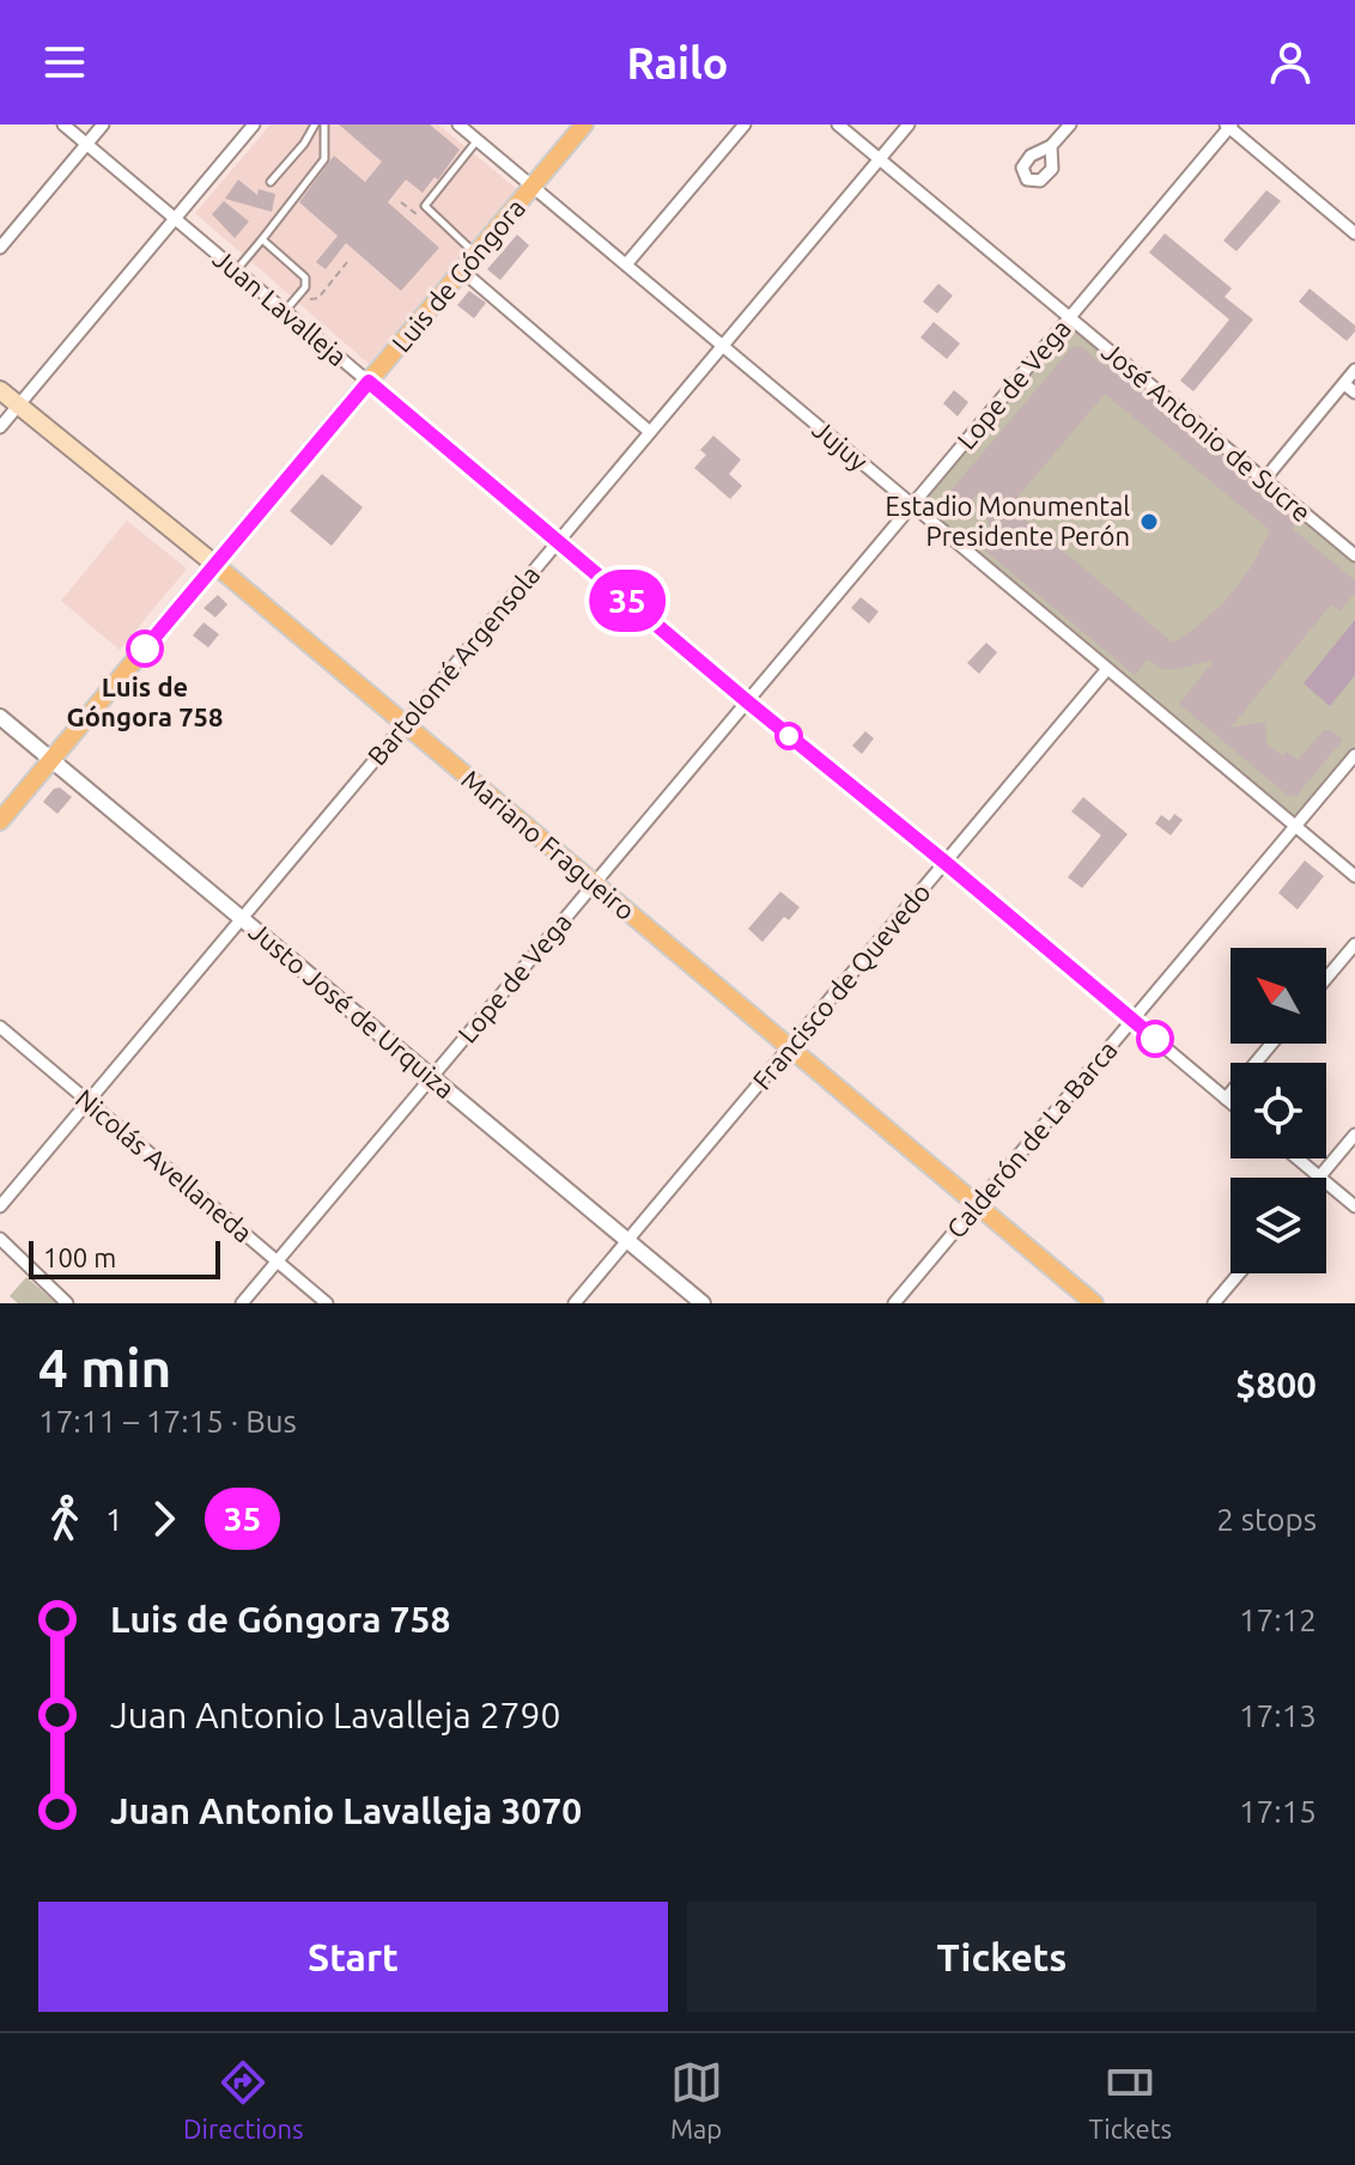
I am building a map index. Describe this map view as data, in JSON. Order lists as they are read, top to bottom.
{
  "streets": {
    "main road": ["Luis de Góngora", "Mariano Fragueiro"],
    "street": [
      "Juan Lavalleja",
      "Lope de Vega",
      "José Antonio de Sucre",
      "Jujuy",
      "Bartolomé Argensola",
      "Francisco de Quevedo",
      "Justo José de Urquiza",
      "Calderón de La Barca",
      "Nicolás Avellaneda"
    ]
  },
  "crossings": [
    ["Luis de Góngora", "Juan Lavalleja"],
    ["Luis de Góngora", "Jujuy"],
    ["Luis de Góngora", "Mariano Fragueiro"],
    ["Luis de Góngora", "Justo José de Urquiza"],
    ["Juan Lavalleja", "Lope de Vega"],
    ["Juan Lavalleja", "Bartolomé Argensola"],
    ["Juan Lavalleja", "Francisco de Quevedo"],
    ["Juan Lavalleja", "Calderón de La Barca"],
    ["Lope de Vega", "José Antonio de Sucre"],
    ["Lope de Vega", "Jujuy"],
    ["Lope de Vega", "Mariano Fragueiro"],
    ["Lope de Vega", "Justo José de Urquiza"],
    ["Lope de Vega", "Nicolás Avellaneda"],
    ["José Antonio de Sucre", "Bartolomé Argensola"],
    ["Jujuy", "Bartolomé Argensola"],
    ["Jujuy", "Francisco de Quevedo"],
    ["Jujuy", "Calderón de La Barca"],
    ["Bartolomé Argensola", "Mariano Fragueiro"],
    ["Bartolomé Argensola", "Justo José de Urquiza"],
    ["Bartolomé Argensola", "Nicolás Avellaneda"],
    ["Mariano Fragueiro", "Francisco de Quevedo"],
    ["Mariano Fragueiro", "Calderón de La Barca"],
    ["Francisco de Quevedo", "Justo José de Urquiza"]
  ],
  "places": ["Estadio Monumental Presidente Perón", "Luis de Góngora 758"],
  "lines": ["bus line 35"],
  "scale_bar": "100 m",
  "north": "top left",
  "page": {
    "header": "Railo",
    "on_map": "35",
    "scale": "100 m",
    "heading": ["4 min", "17:11 – 17:15 · Bus", "$800"],
    "legs": ["1", "35", "2 stops"],
    "list": [
      {
        "name": "Luis de Góngora 758",
        "value": "17:12"
      },
      {
        "name": "Juan Antonio Lavalleja 2790",
        "value": "17:13"
      },
      {
        "name": "Juan Antonio Lavalleja 3070",
        "value": "17:15"
      }
    ],
    "buttons": ["Start", "Tickets"],
    "tabs": ["Directions", "Map", "Tickets"]
  }
}
